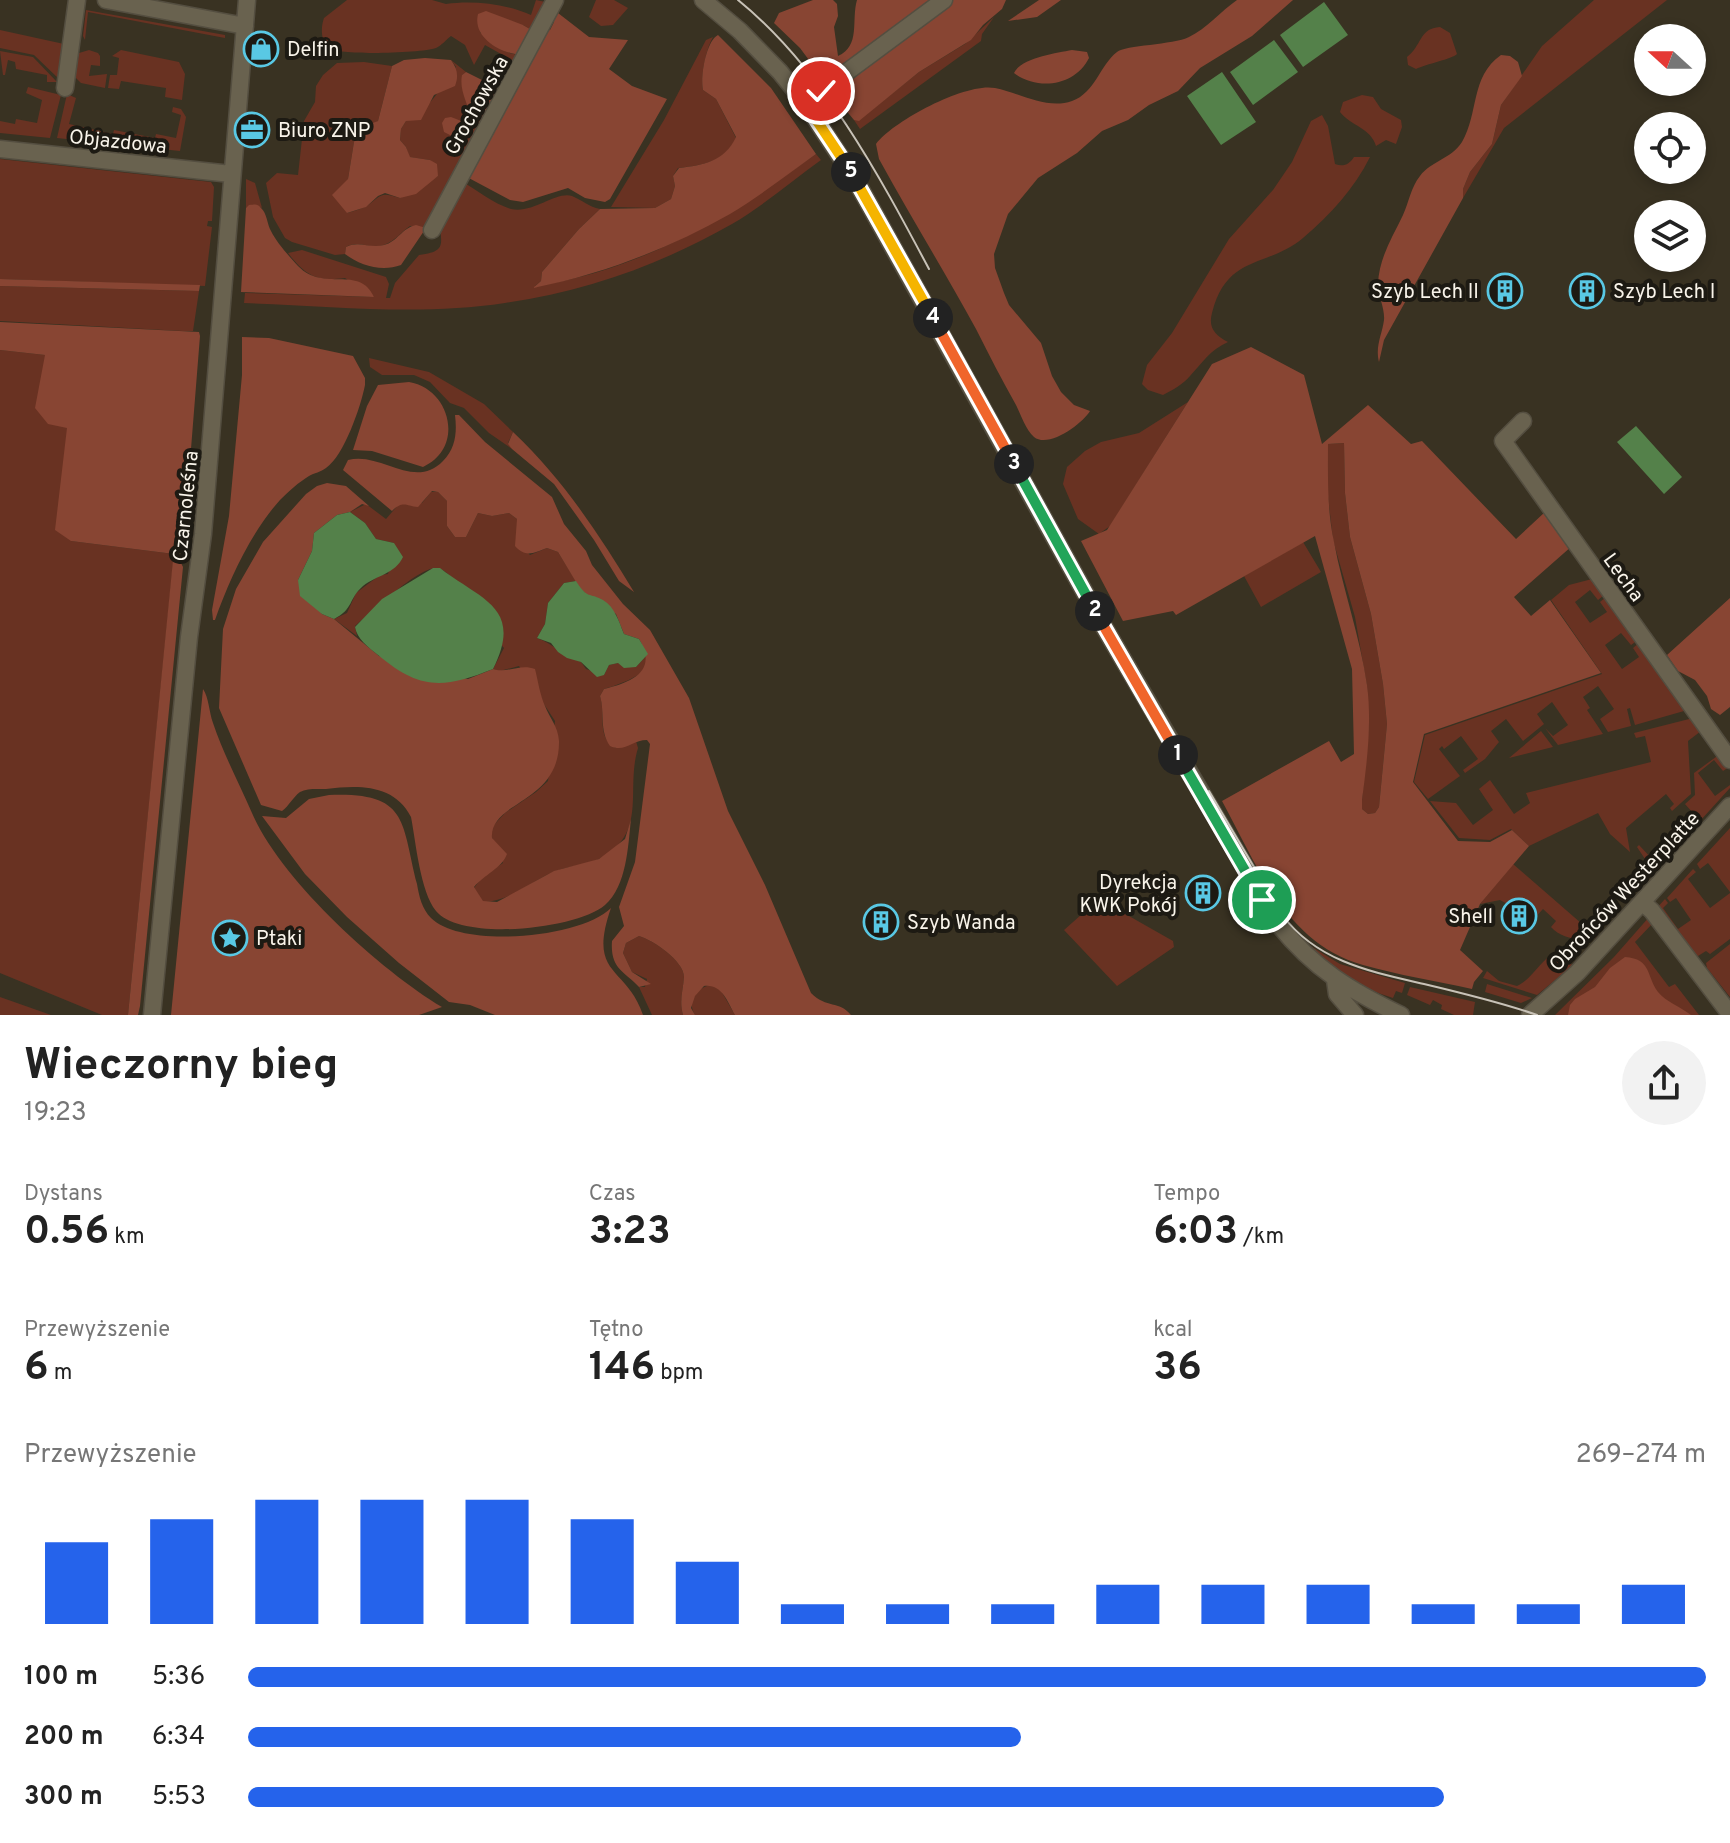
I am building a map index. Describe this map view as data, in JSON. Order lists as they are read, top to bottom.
{
  "streets": {
    "street": [
      "Grochowska",
      "Objazdowa",
      "Czarnoleśna",
      "Lecha",
      "Obrońców Westerplatte"
    ]
  },
  "crossings": [
    ["Objazdowa", "Czarnoleśna"]
  ],
  "places": {
    "shop": ["Delfin"],
    "office": ["Biuro ZNP"],
    "building": [
      "Szyb Lech II",
      "Szyb Lech I",
      "Dyrekcja KWK Pokój",
      "Shell",
      "Szyb Wanda"
    ],
    "place": ["Ptaki"]
  },
  "north": "left",
  "page": {
    "pins": [
      "5",
      "4",
      "3",
      "2",
      "1"
    ],
    "heading": ["Wieczorny bieg", "19:23"],
    "stats": [
      ["Dystans", "0.56 km"],
      ["Czas", "3:23"],
      ["Tempo", "6:03 /km"],
      ["Przewyższenie", "6 m"],
      ["Tętno", "146 bpm"],
      ["kcal", "36"]
    ],
    "chart": ["Przewyższenie", "269–274 m"],
    "list": [
      {
        "name": "100 m",
        "note": "5:36"
      },
      {
        "name": "200 m",
        "note": "6:34"
      },
      {
        "name": "300 m",
        "note": "5:53"
      }
    ]
  }
}
